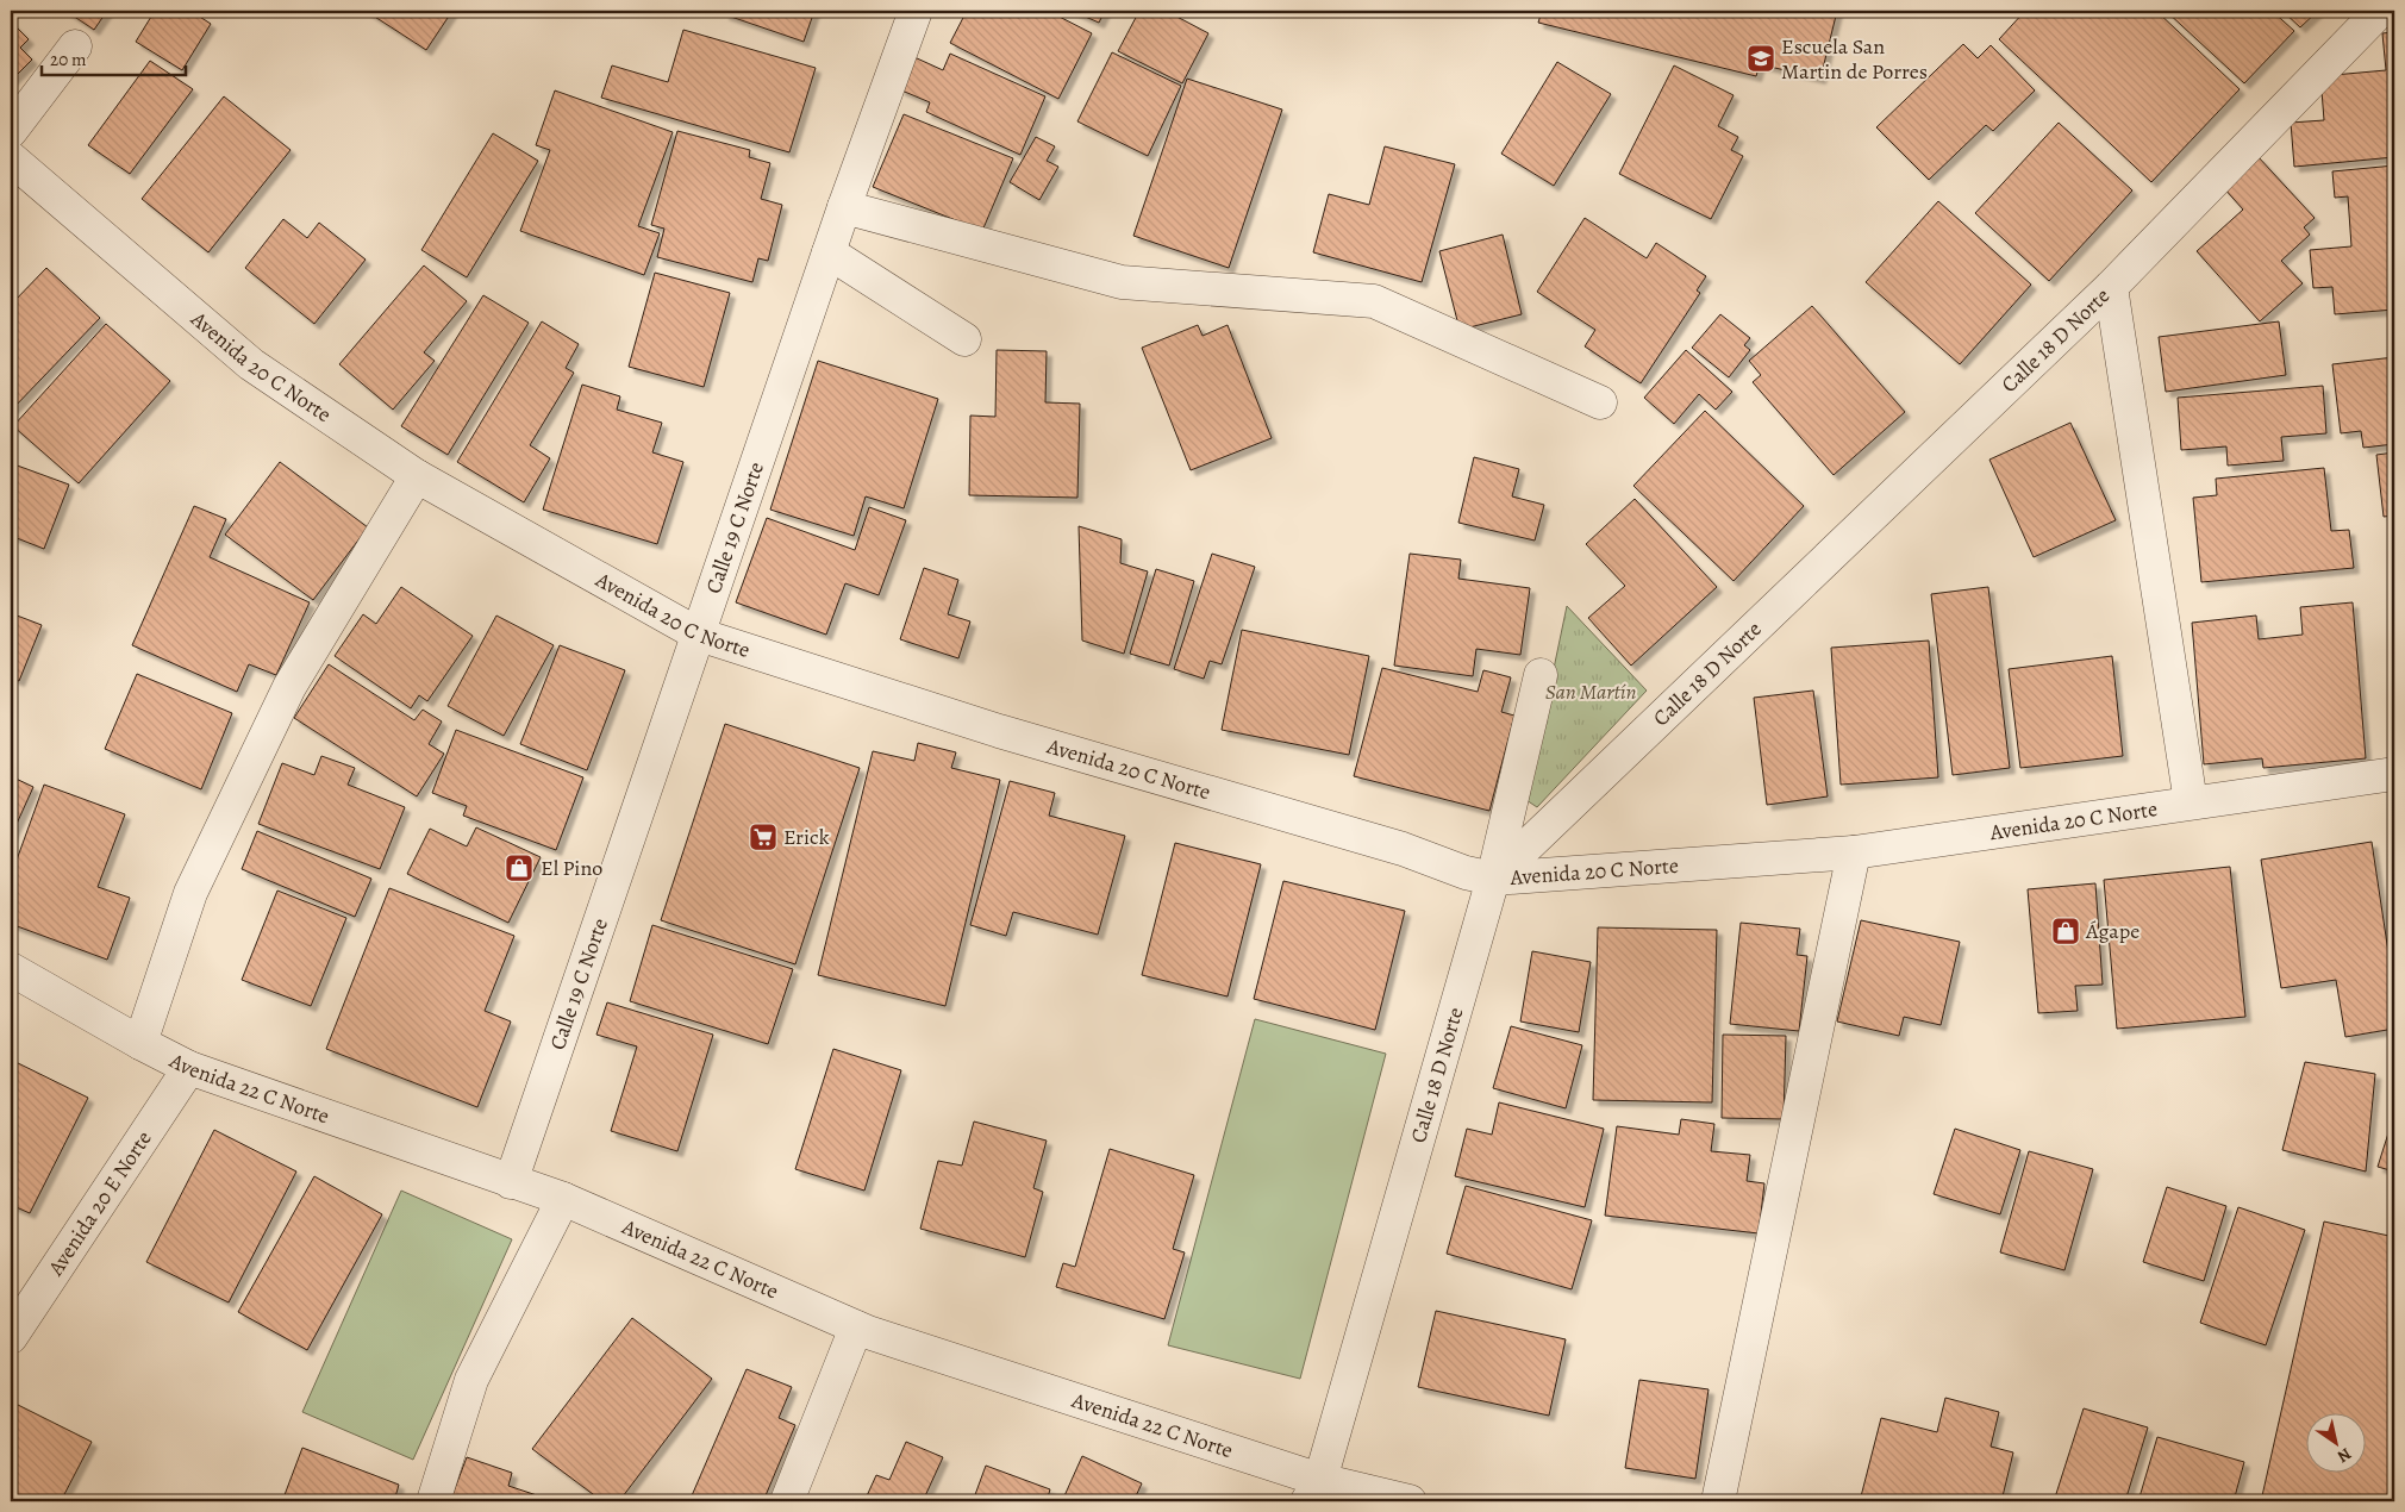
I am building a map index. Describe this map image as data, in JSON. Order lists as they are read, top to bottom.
{
  "streets": {
    "street": [
      "Calle 18 D Norte",
      "Avenida 20 C Norte",
      "Calle 19 C Norte",
      "Avenida 22 C Norte",
      "Avenida 20 E Norte"
    ]
  },
  "crossings": [
    ["Calle 18 D Norte", "Avenida 20 C Norte"],
    ["Calle 18 D Norte", "Avenida 22 C Norte"],
    ["Avenida 20 C Norte", "Calle 19 C Norte"],
    ["Calle 19 C Norte", "Avenida 22 C Norte"],
    ["Avenida 22 C Norte", "Avenida 20 E Norte"]
  ],
  "parks": ["San Martín"],
  "places": {
    "school or university": ["Escuela San Martin de Porres"],
    "supermarket": ["Erick"],
    "shop": ["El Pino", "Ágape"]
  },
  "scale_bar": "20 m",
  "north": "bottom right"
}
